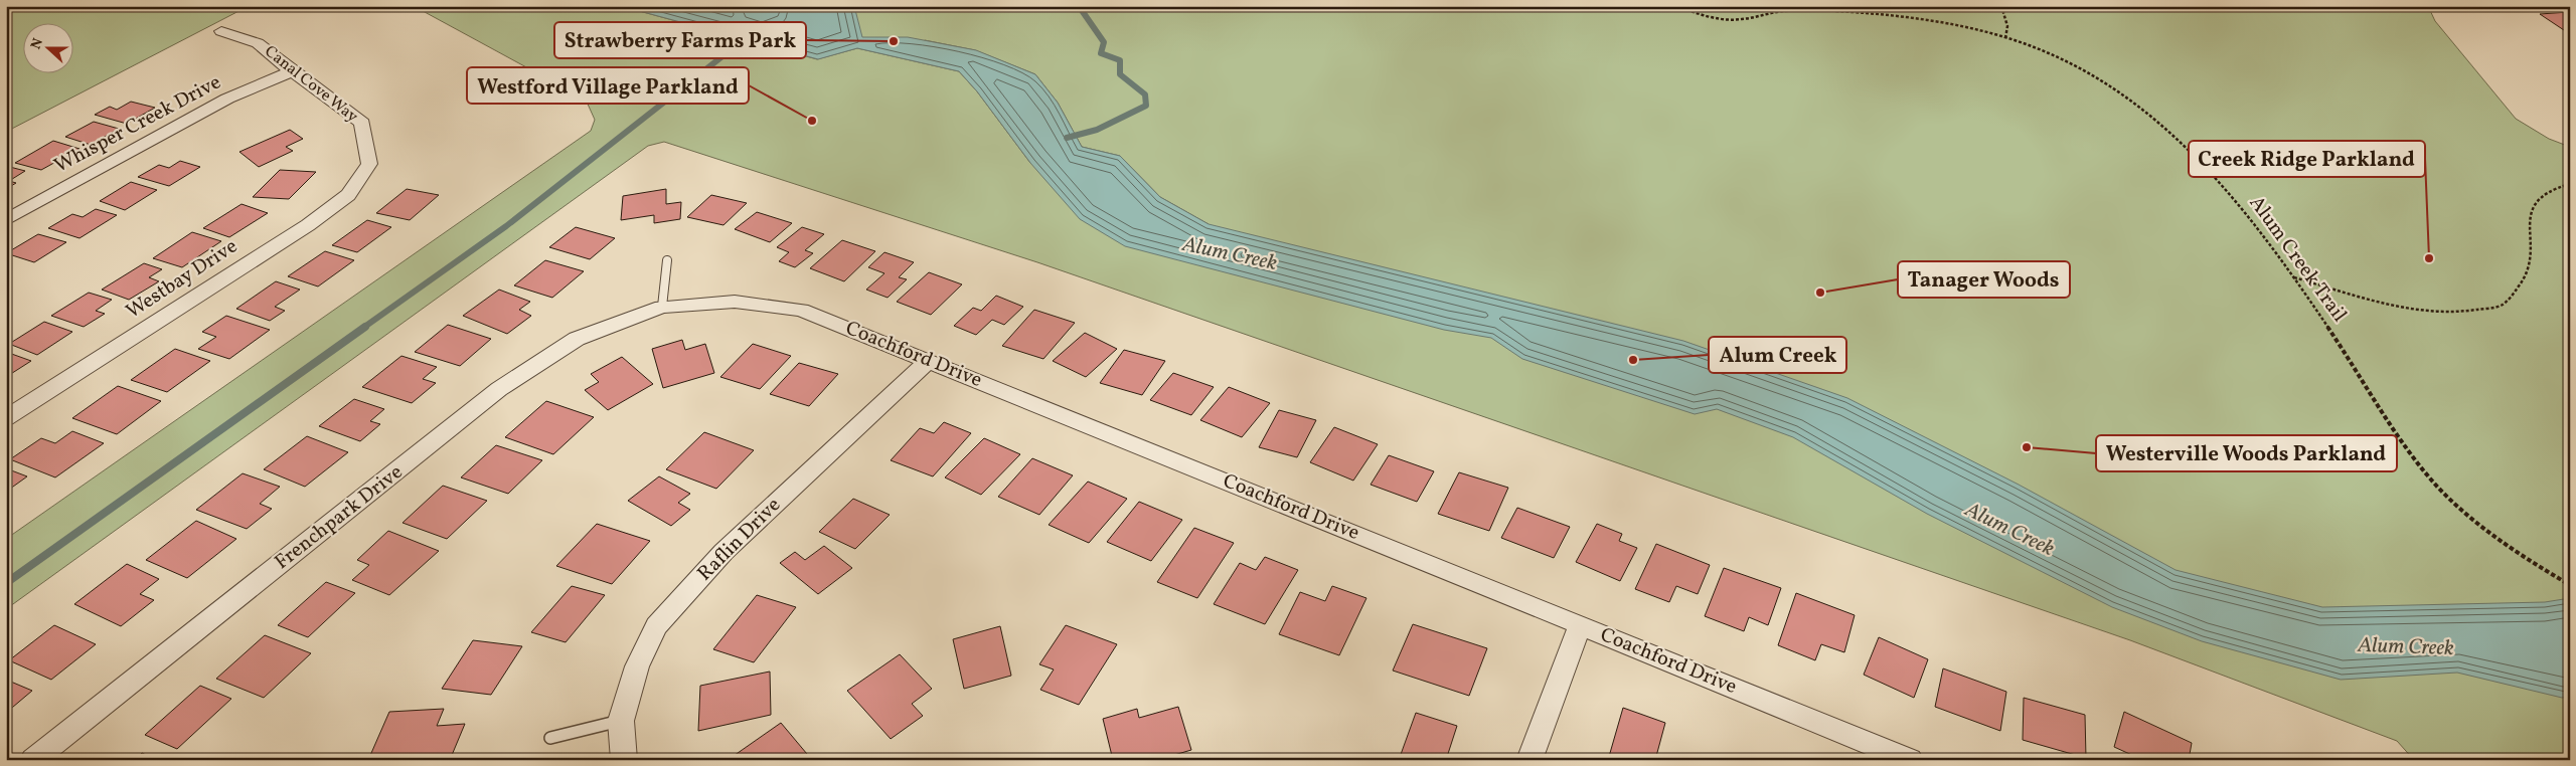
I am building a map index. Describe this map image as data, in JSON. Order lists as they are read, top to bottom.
{
  "streets": {
    "street": [
      "Canal Cove Way",
      "Whisper Creek Drive",
      "Westbay Drive",
      "Coachford Drive",
      "Frenchpark Drive",
      "Raflin Drive"
    ],
    "path": ["Alum Creek Trail"]
  },
  "crossings": [
    ["Canal Cove Way", "Whisper Creek Drive"],
    ["Canal Cove Way", "Westbay Drive"],
    ["Coachford Drive", "Frenchpark Drive"],
    ["Coachford Drive", "Raflin Drive"]
  ],
  "water": ["Alum Creek"],
  "places": [
    "Strawberry Farms Park",
    "Westford Village Parkland",
    "Creek Ridge Parkland",
    "Tanager Woods",
    "Alum Creek",
    "Westerville Woods Parkland"
  ],
  "north": "left"
}
